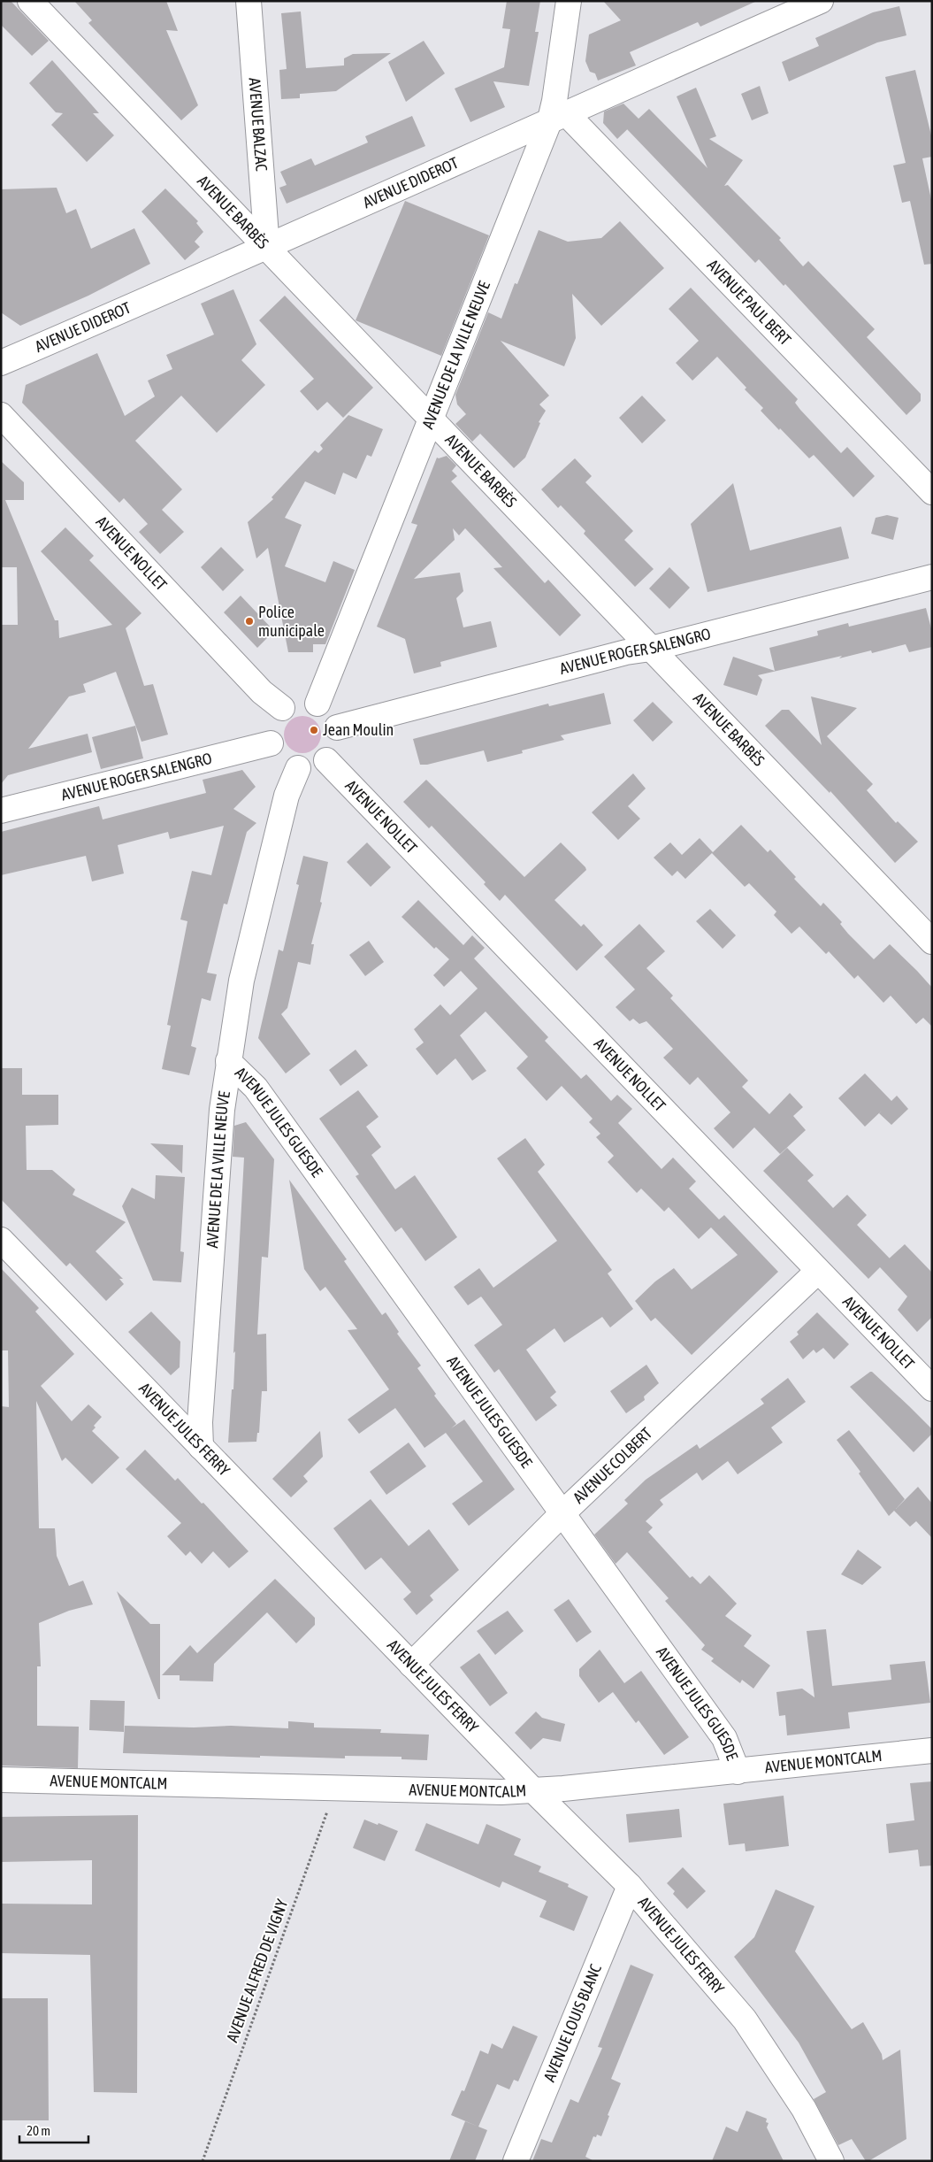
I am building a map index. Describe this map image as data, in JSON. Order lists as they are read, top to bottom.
{
  "streets": {
    "street": [
      "AVENUE BALZAC",
      "AVENUE DIDEROT",
      "AVENUE BARBÈS",
      "AVENUE PAUL BERT",
      "AVENUE DE LA VILLE NEUVE",
      "AVENUE NOLLET",
      "AVENUE ROGER SALENGRO",
      "AVENUE JULES GUESDE",
      "AVENUE JULES FERRY",
      "AVENUE COLBERT",
      "AVENUE MONTCALM",
      "AVENUE LOUIS BLANC"
    ],
    "path": ["AVENUE ALFRED DE VIGNY"]
  },
  "crossings": [
    ["AVENUE BALZAC", "AVENUE DIDEROT"],
    ["AVENUE BALZAC", "AVENUE BARBÈS"],
    ["AVENUE DIDEROT", "AVENUE BARBÈS"],
    ["AVENUE DIDEROT", "AVENUE PAUL BERT"],
    ["AVENUE DIDEROT", "AVENUE DE LA VILLE NEUVE"],
    ["AVENUE BARBÈS", "AVENUE DE LA VILLE NEUVE"],
    ["AVENUE BARBÈS", "AVENUE ROGER SALENGRO"],
    ["AVENUE PAUL BERT", "AVENUE DE LA VILLE NEUVE"],
    ["AVENUE DE LA VILLE NEUVE", "AVENUE NOLLET"],
    ["AVENUE DE LA VILLE NEUVE", "AVENUE ROGER SALENGRO"],
    ["AVENUE DE LA VILLE NEUVE", "AVENUE JULES GUESDE"],
    ["AVENUE DE LA VILLE NEUVE", "AVENUE JULES FERRY"],
    ["AVENUE NOLLET", "AVENUE ROGER SALENGRO"],
    ["AVENUE NOLLET", "AVENUE COLBERT"],
    ["AVENUE JULES GUESDE", "AVENUE COLBERT"],
    ["AVENUE JULES GUESDE", "AVENUE MONTCALM"],
    ["AVENUE JULES FERRY", "AVENUE COLBERT"],
    ["AVENUE JULES FERRY", "AVENUE MONTCALM"],
    ["AVENUE JULES FERRY", "AVENUE LOUIS BLANC"],
    ["AVENUE MONTCALM", "AVENUE ALFRED DE VIGNY"]
  ],
  "places": ["Police municipale", "Jean Moulin"],
  "scale_bar": "20 m"
}
